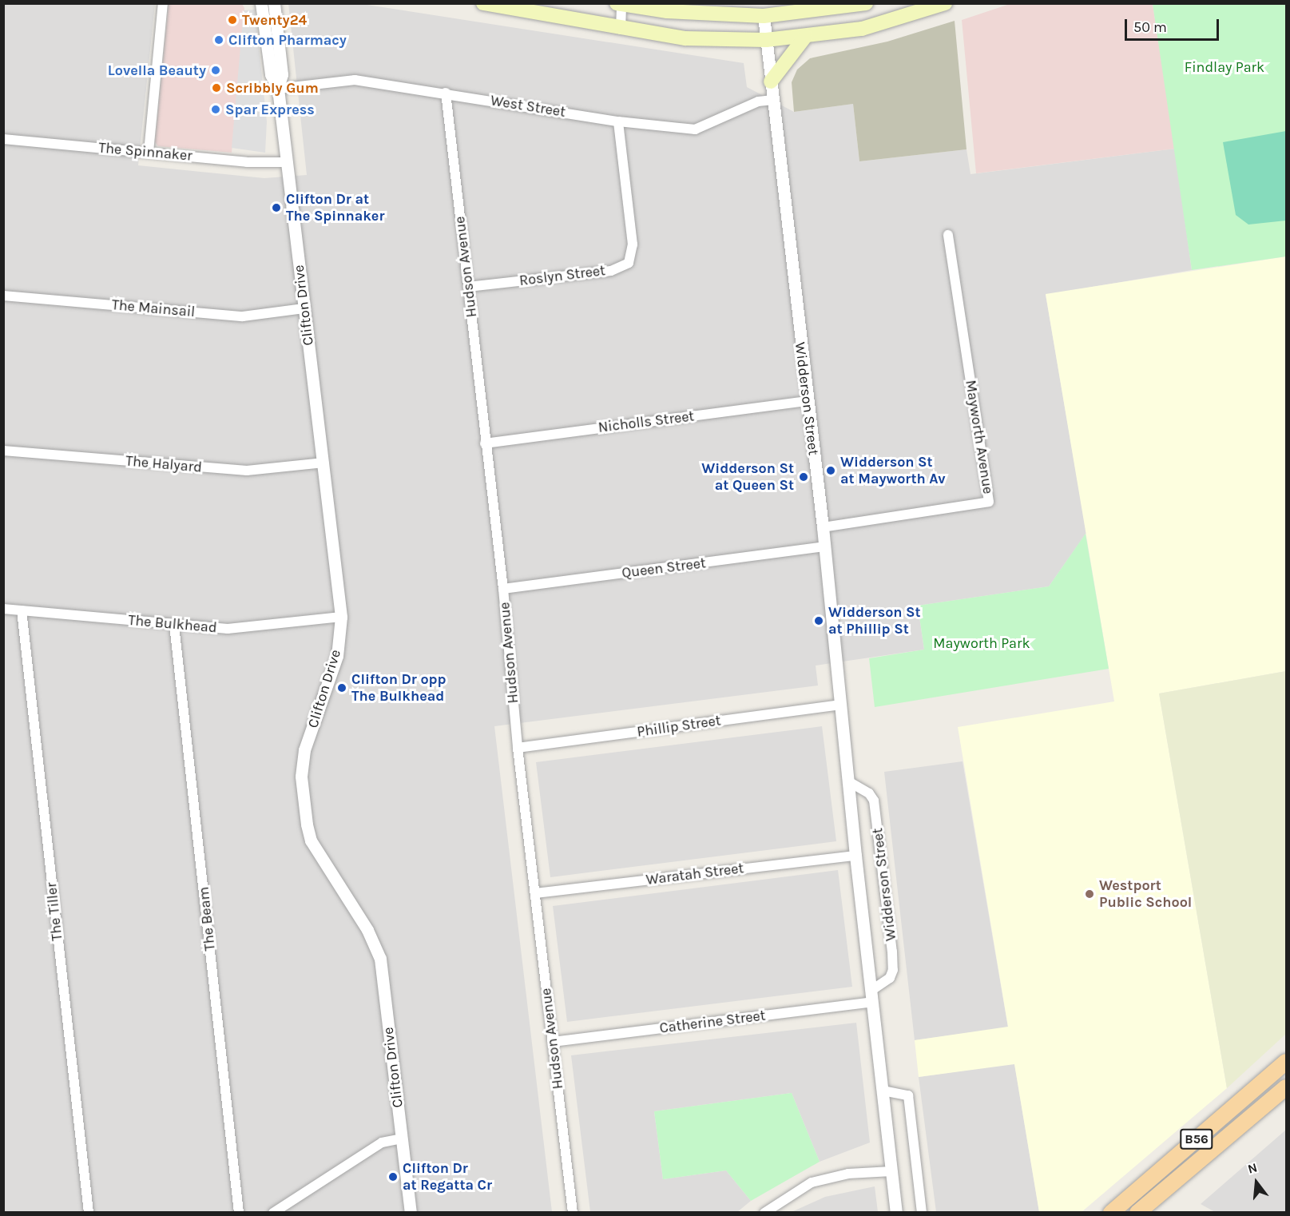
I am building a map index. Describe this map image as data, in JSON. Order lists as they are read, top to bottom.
{
  "streets": {
    "main road": ["B56"],
    "street": [
      "West Street",
      "The Spinnaker",
      "Hudson Avenue",
      "Roslyn Street",
      "Clifton Drive",
      "The Mainsail",
      "Widderson Street",
      "Nicholls Street",
      "Mayworth Avenue",
      "The Halyard",
      "Queen Street",
      "The Bulkhead",
      "Phillip Street",
      "Waratah Street",
      "The Tiller",
      "The Beam",
      "Catherine Street"
    ]
  },
  "crossings": [
    ["West Street", "Hudson Avenue"],
    ["West Street", "Roslyn Street"],
    ["West Street", "Clifton Drive"],
    ["West Street", "Widderson Street"],
    ["The Spinnaker", "Clifton Drive"],
    ["Hudson Avenue", "Roslyn Street"],
    ["Hudson Avenue", "Nicholls Street"],
    ["Hudson Avenue", "Queen Street"],
    ["Hudson Avenue", "Phillip Street"],
    ["Hudson Avenue", "Waratah Street"],
    ["Hudson Avenue", "Catherine Street"],
    ["Clifton Drive", "The Mainsail"],
    ["Clifton Drive", "The Halyard"],
    ["Clifton Drive", "The Bulkhead"],
    ["Widderson Street", "Nicholls Street"],
    ["Widderson Street", "Mayworth Avenue"],
    ["Widderson Street", "Queen Street"],
    ["Widderson Street", "Phillip Street"],
    ["Widderson Street", "Waratah Street"],
    ["Widderson Street", "Catherine Street"],
    ["The Bulkhead", "The Tiller"],
    ["The Bulkhead", "The Beam"]
  ],
  "parks": ["Findlay Park", "Mayworth Park"],
  "places": [
    "Twenty24",
    "Clifton Pharmacy",
    "Lovella Beauty",
    "Scribbly Gum",
    "Spar Express",
    "Clifton Dr at The Spinnaker",
    "Widderson St at Mayworth Av",
    "Widderson St at Queen St",
    "Widderson St at Phillip St",
    "Clifton Dr opp The Bulkhead",
    "Westport Public School",
    "Clifton Dr at Regatta Cr"
  ],
  "scale_bar": "50 m",
  "north": "top"
}
